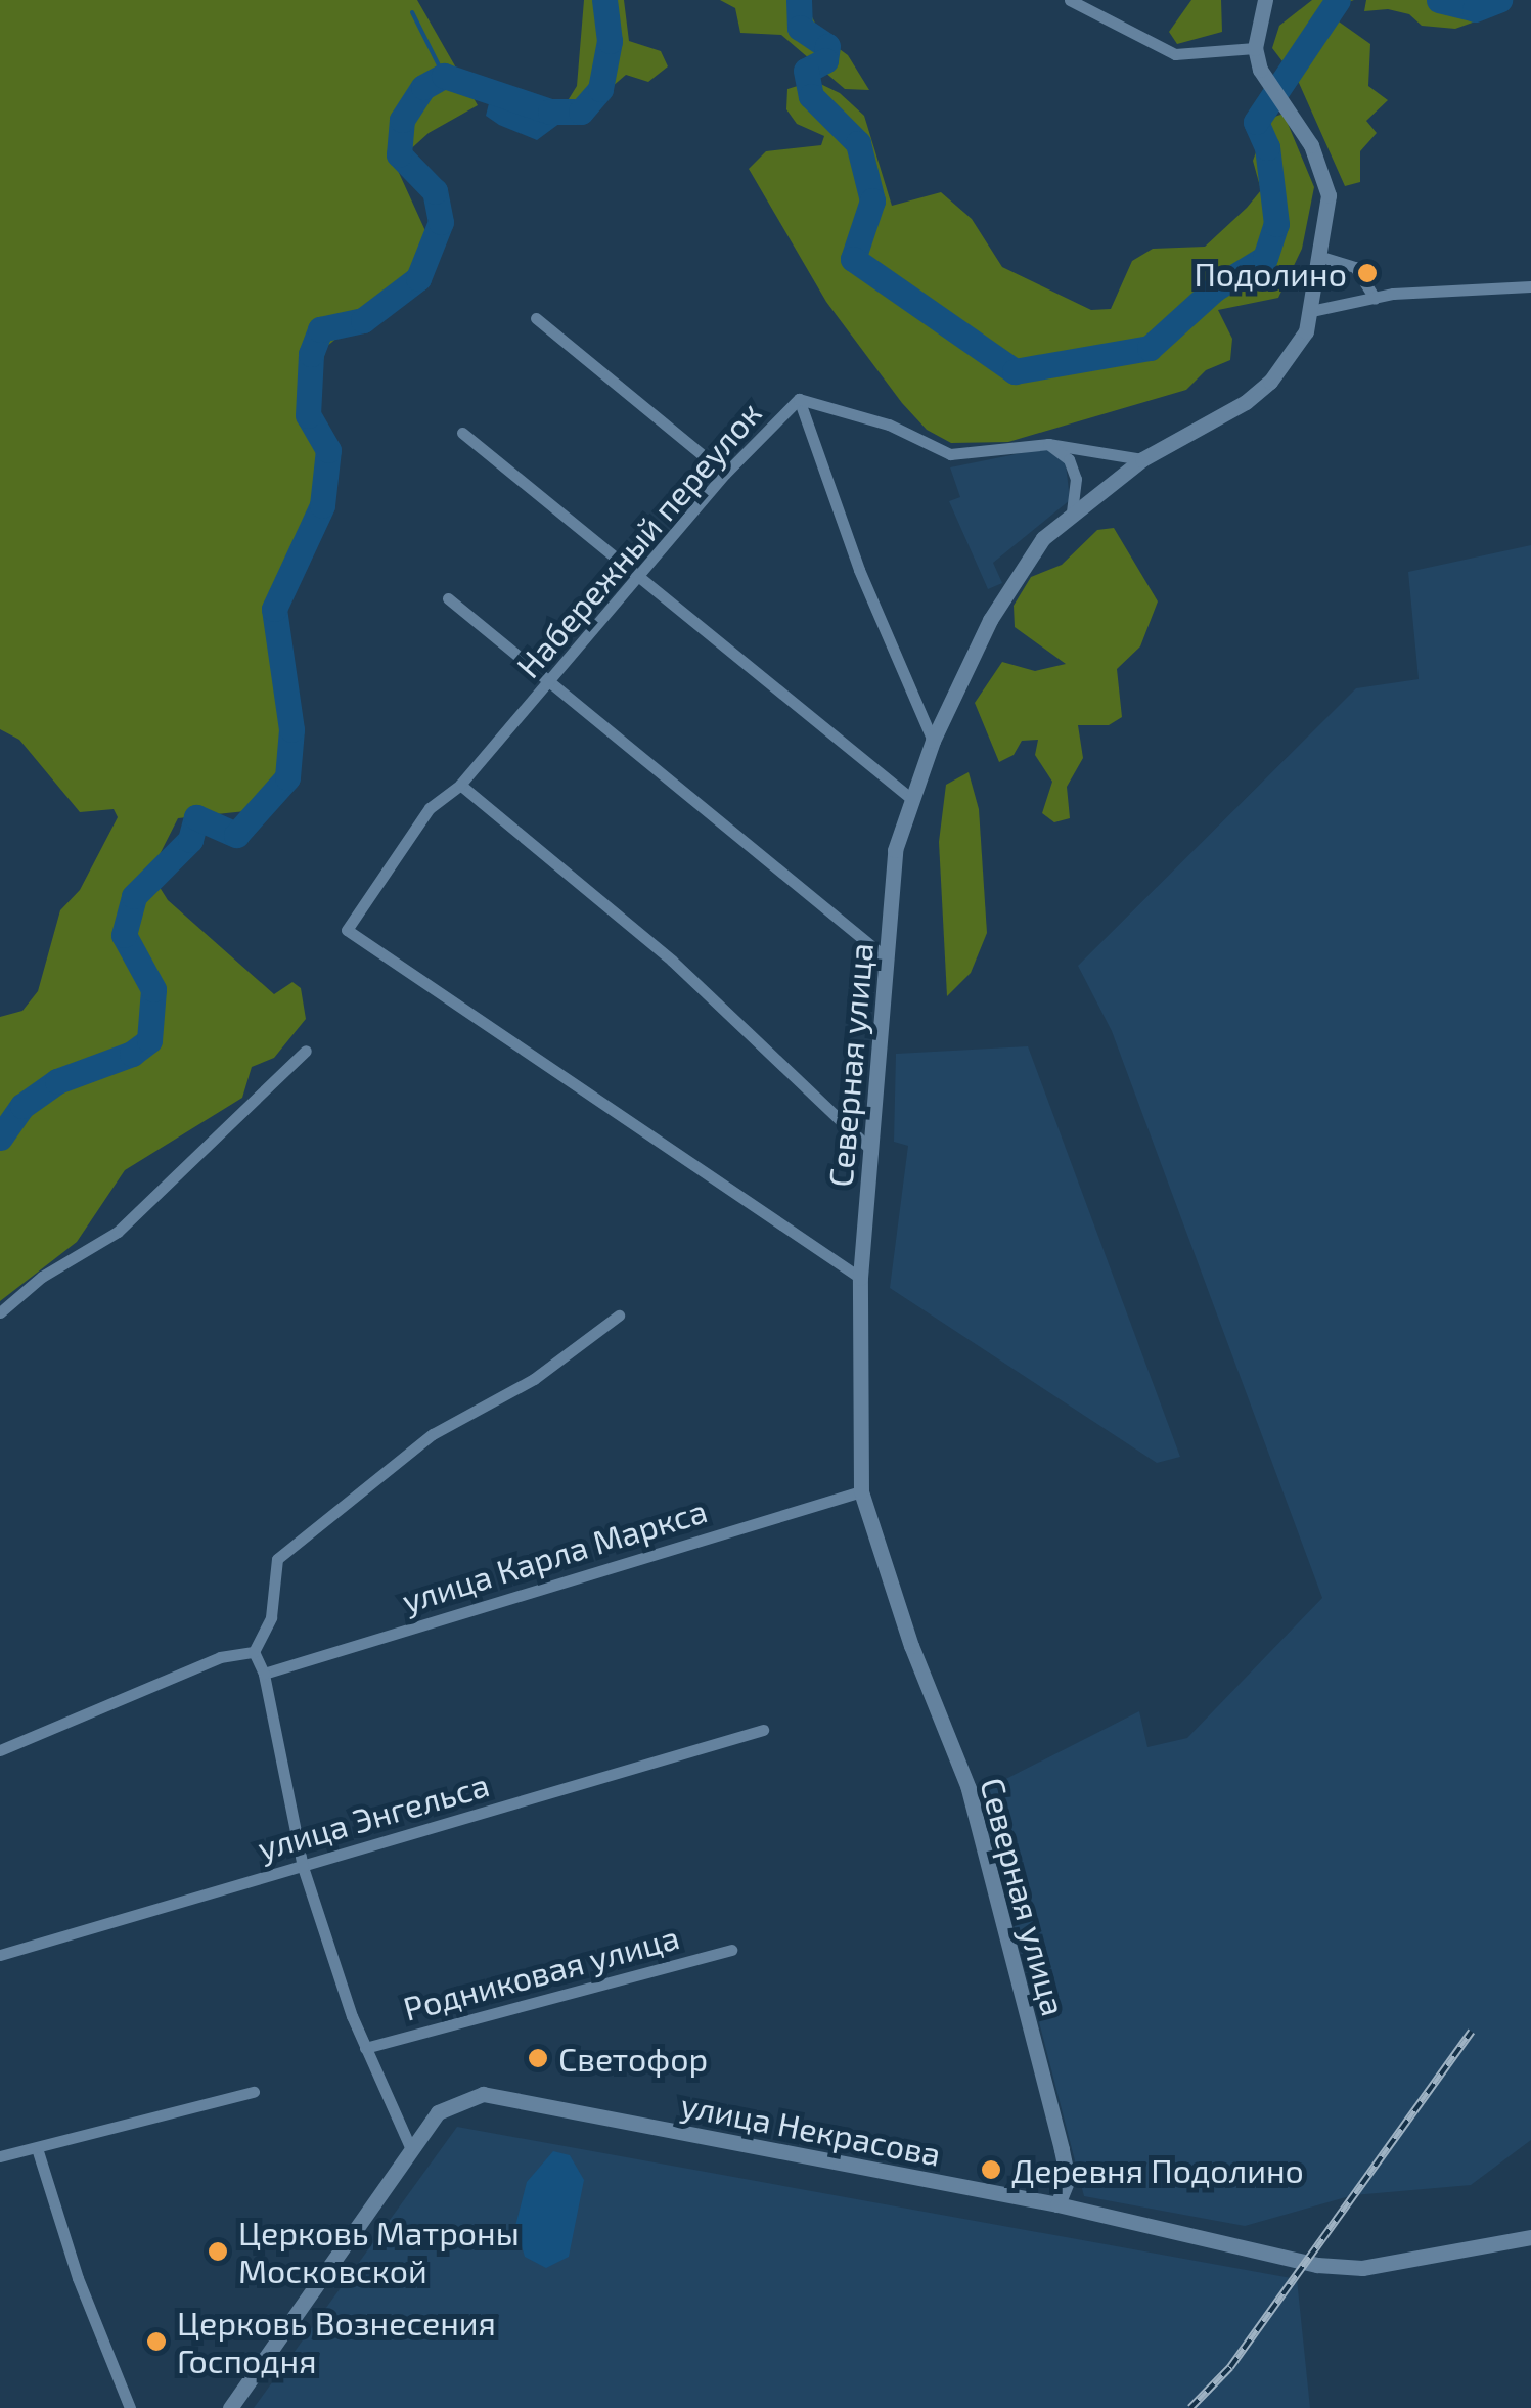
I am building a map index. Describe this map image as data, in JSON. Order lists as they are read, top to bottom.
{
  "streets": {
    "street": [
      "Набережный переулок",
      "Северная улица",
      "улица Карла Маркса",
      "улица Энгельса",
      "Родниковая улица",
      "улица Некрасова"
    ]
  },
  "crossings": [
    ["Набережный переулок", "Северная улица"],
    ["Северная улица", "улица Карла Маркса"],
    ["Северная улица", "улица Некрасова"]
  ],
  "places": [
    "Подолино",
    "Светофор",
    "Деревня Подолино",
    "Церковь Матроны Московской",
    "Церковь Вознесения Господня"
  ]
}
